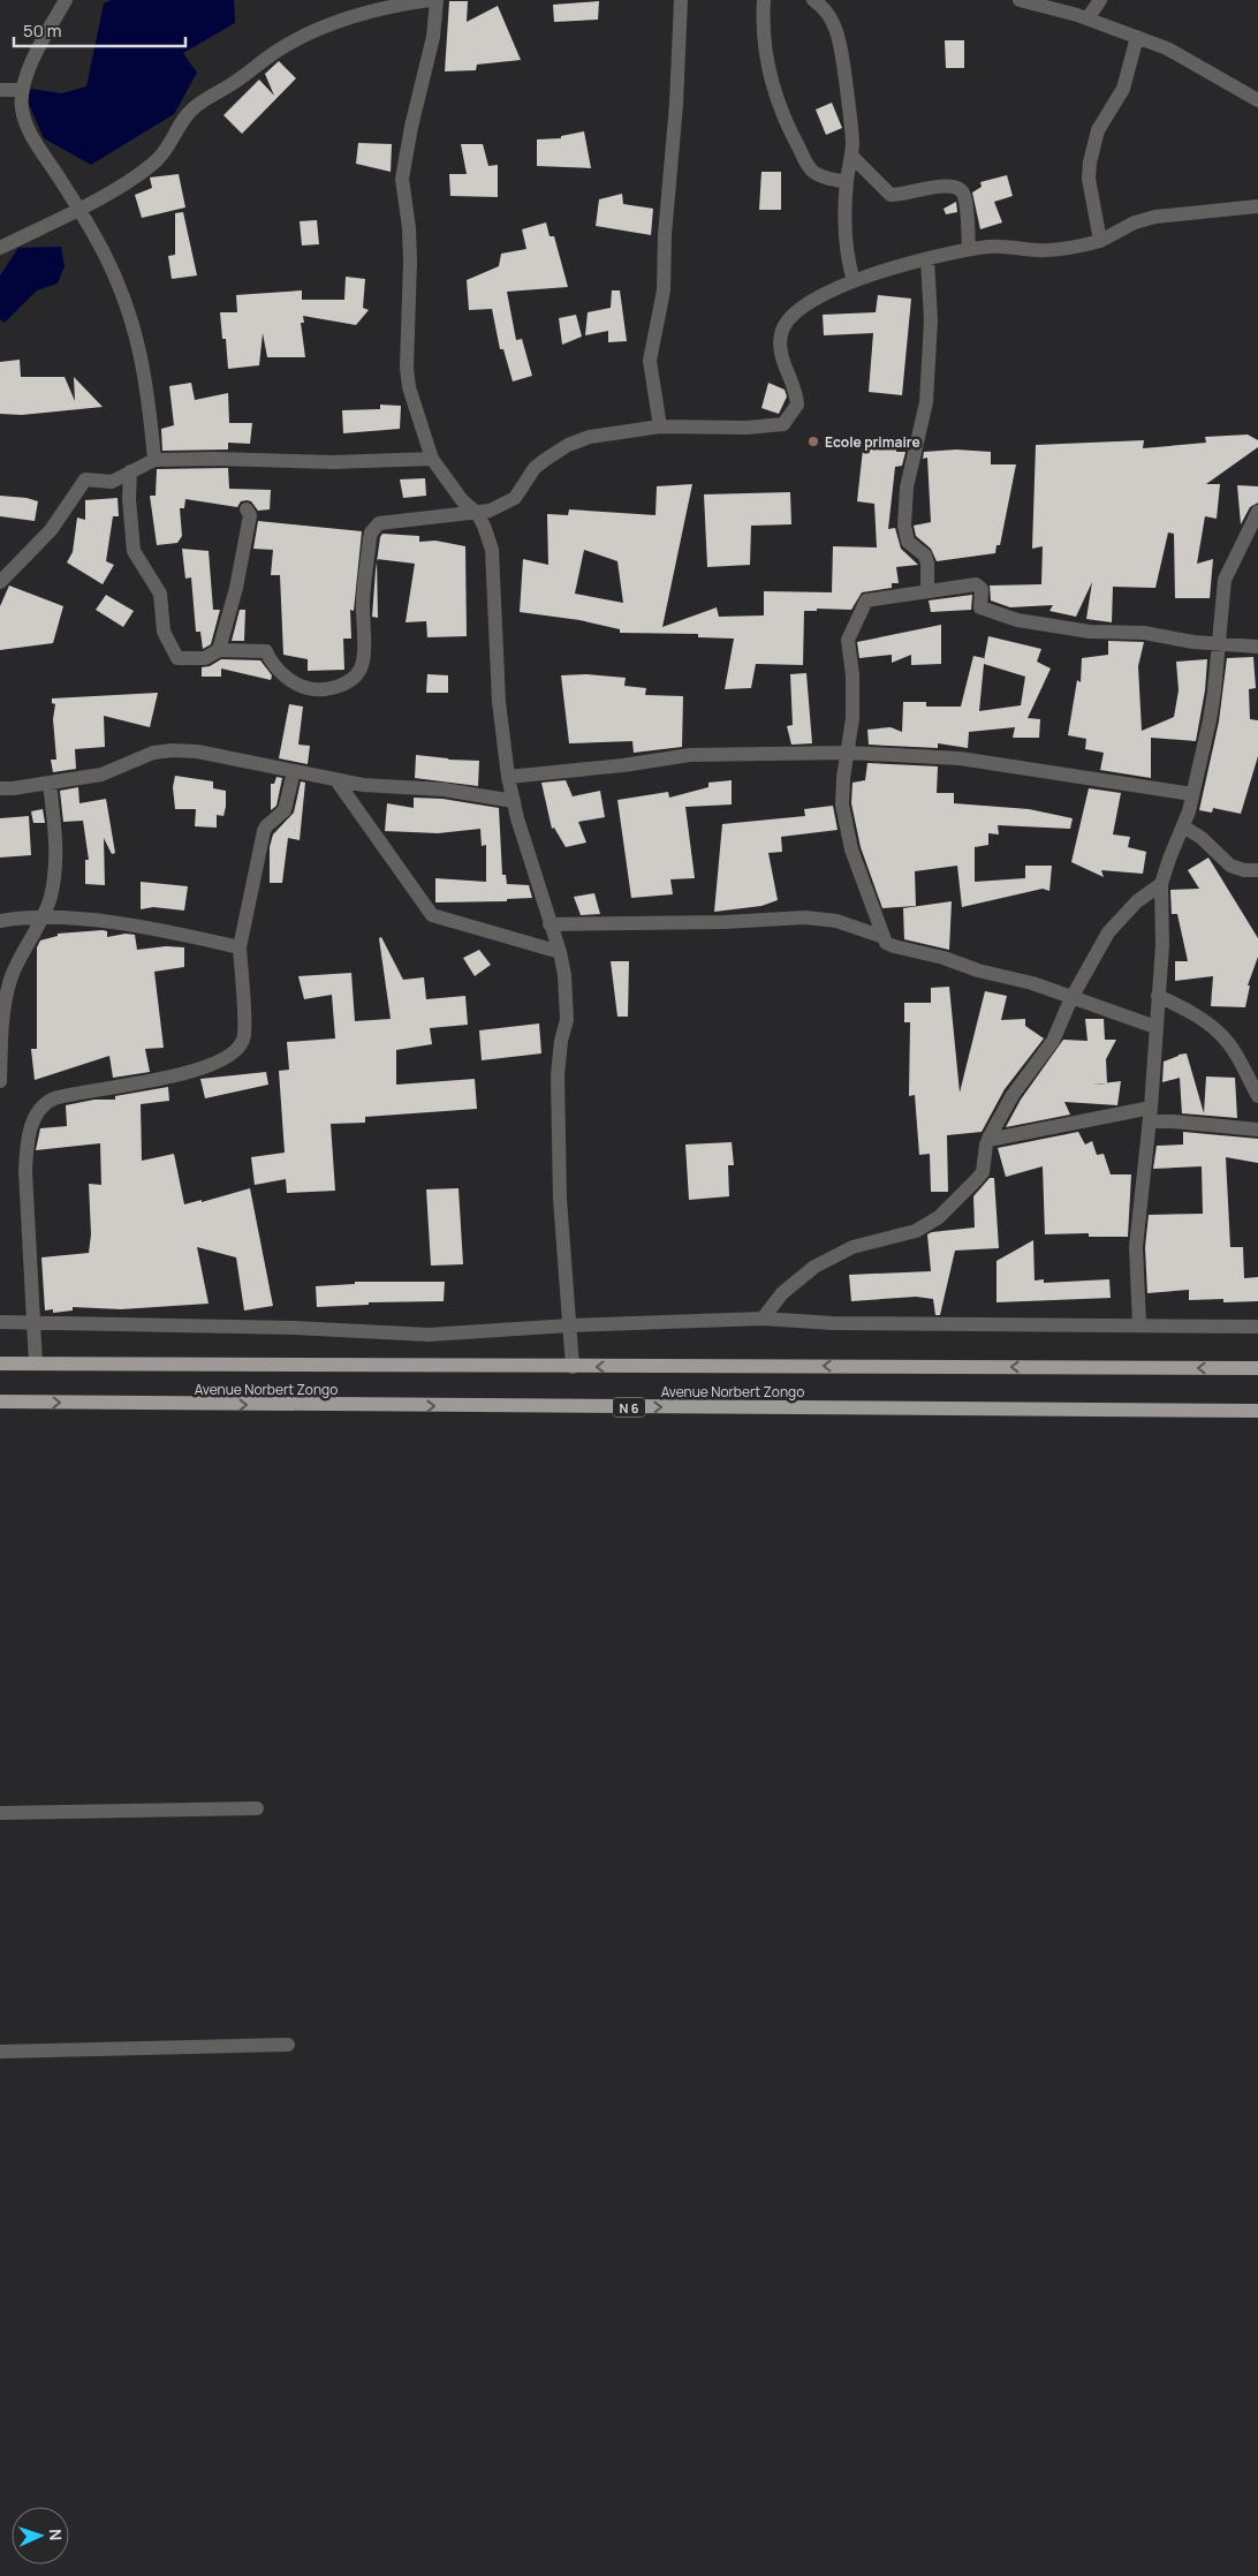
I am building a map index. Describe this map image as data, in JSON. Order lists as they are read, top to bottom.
{
  "streets": {
    "main road": ["Avenue Norbert Zongo", "N 6"]
  },
  "places": ["Ecole primaire"],
  "scale_bar": "50 m",
  "north": "right"
}
